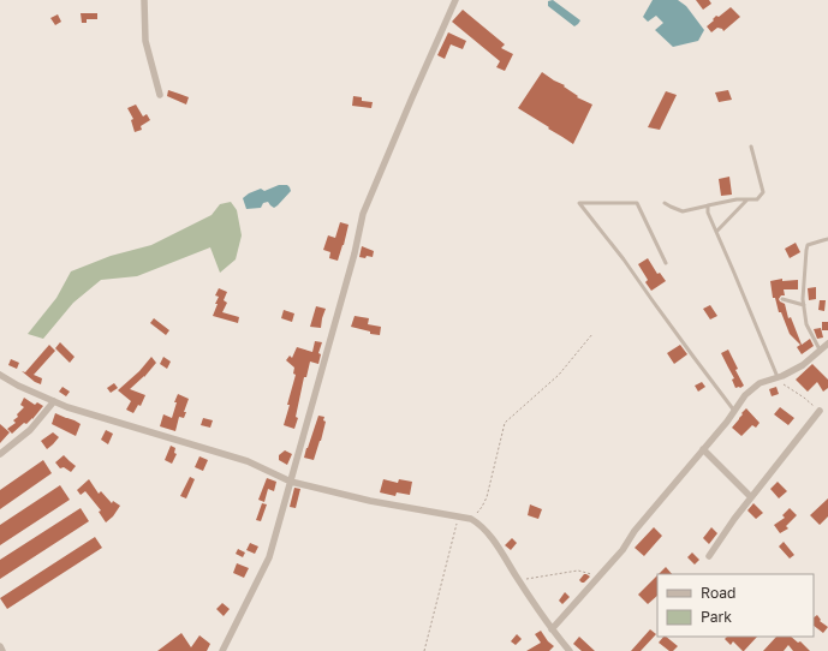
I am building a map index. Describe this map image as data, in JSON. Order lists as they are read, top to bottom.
{
  "legend": ["Road", "Park"]
}
